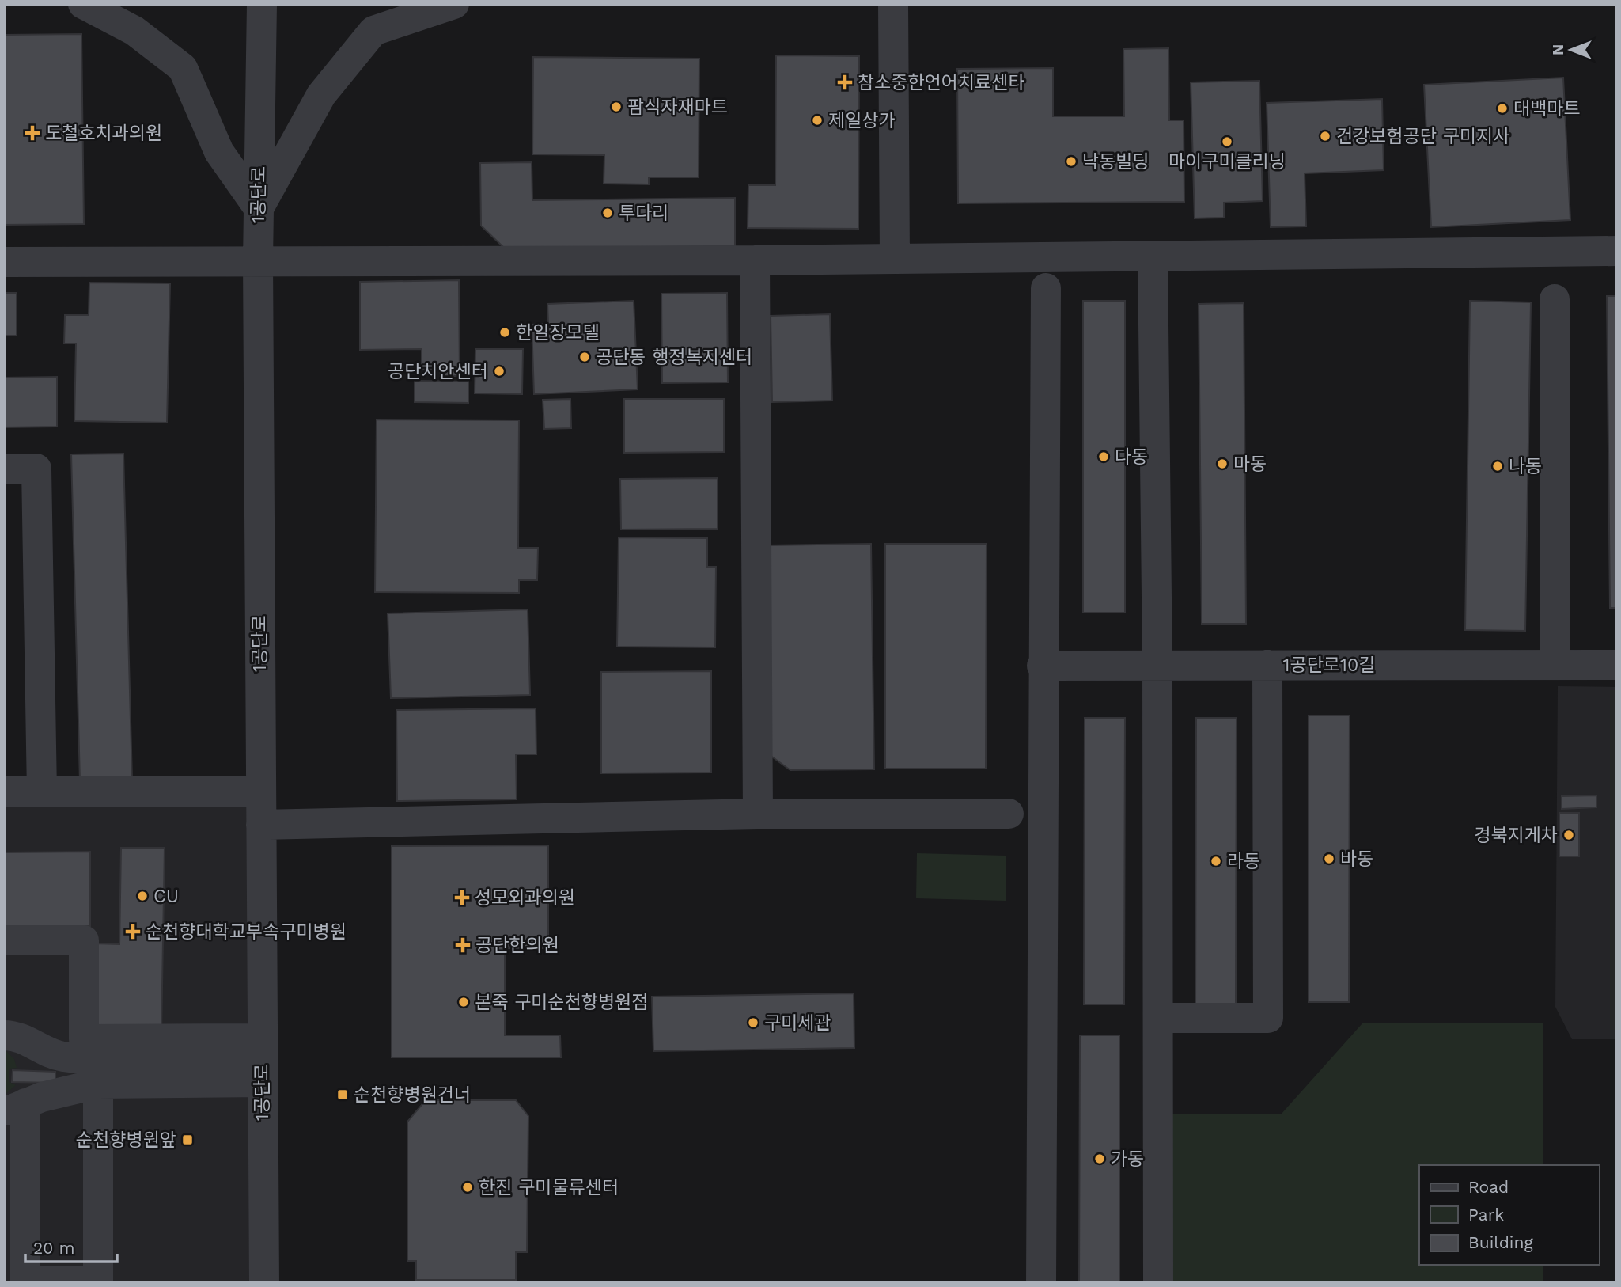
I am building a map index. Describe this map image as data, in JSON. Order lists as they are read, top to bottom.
{
  "streets": {
    "street": ["1공단로", "1공단로10길"]
  },
  "places": {
    "health": [
      "참소중한언어치료센타",
      "도철호치과의원",
      "성모외과의원",
      "순천향대학교부속구미병원",
      "공단한의원"
    ],
    "other": [
      "팜식자재마트",
      "대백마트",
      "제일상가",
      "건강보험공단 구미지사",
      "마이구미클리닝",
      "낙동빌딩",
      "투다리",
      "한일장모텔",
      "공단동 행정복지센터",
      "공단치안센터",
      "다동",
      "마동",
      "나동",
      "경북지게차",
      "바동",
      "라동",
      "CU",
      "본죽 구미순천향병원점",
      "구미세관",
      "가동",
      "한진 구미물류센터"
    ],
    "transit": ["순천향병원건너", "순천향병원앞"]
  },
  "legend": ["Road", "Park", "Building"],
  "scale_bar": "20 m",
  "north": "left"
}
